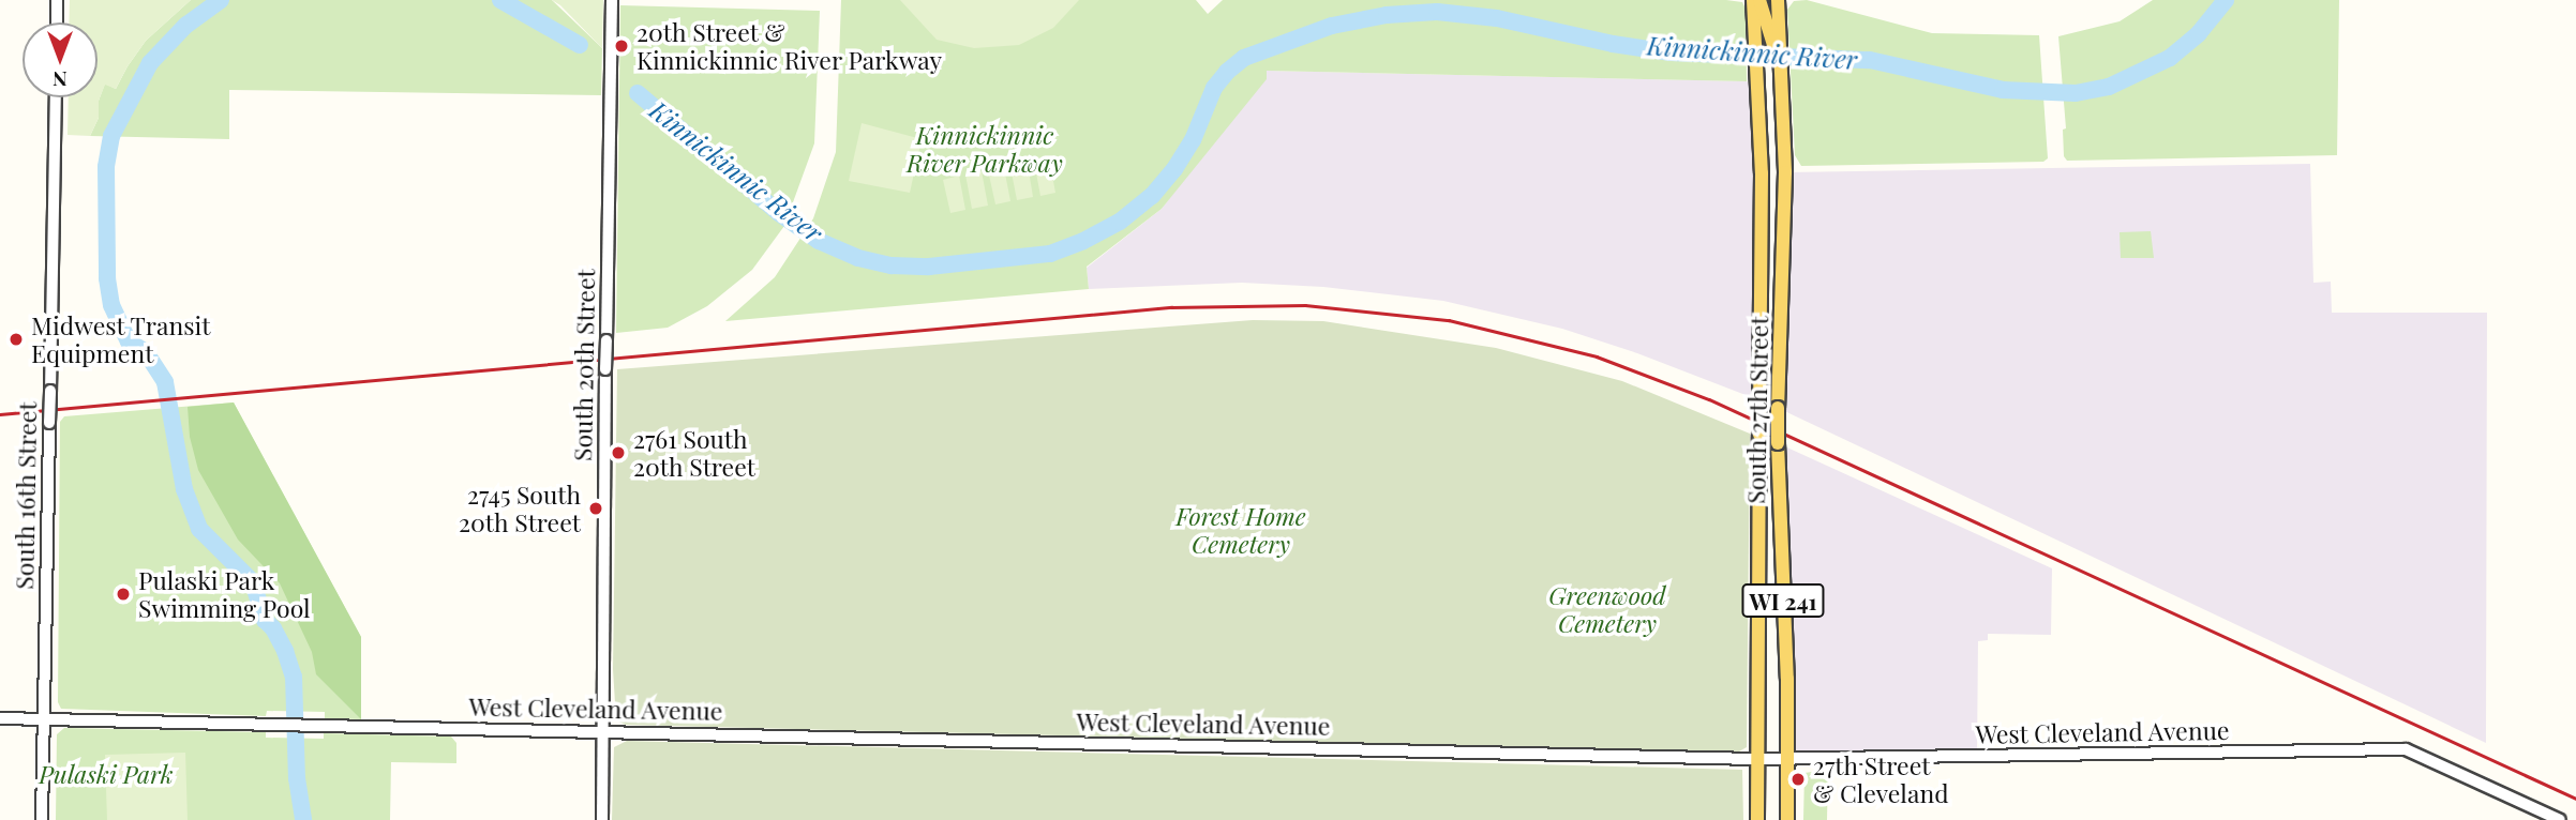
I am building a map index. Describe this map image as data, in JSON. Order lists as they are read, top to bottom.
{
  "streets": {
    "main road": ["South 27th Street", "WI 241"],
    "street": ["South 20th Street", "South 16th Street", "West Cleveland Avenue"]
  },
  "crossings": [
    ["South 20th Street", "West Cleveland Avenue"],
    ["South 27th Street", "West Cleveland Avenue"],
    ["South 16th Street", "West Cleveland Avenue"]
  ],
  "water": ["Kinnickinnic River"],
  "parks": [
    "Kinnickinnic River Parkway",
    "Forest Home Cemetery",
    "Greenwood Cemetery",
    "Pulaski Park"
  ],
  "places": [
    "20th Street & Kinnickinnic River Parkway",
    "Midwest Transit Equipment",
    "2761 South 20th Street",
    "2745 South 20th Street",
    "Pulaski Park Swimming Pool",
    "27th Street & Cleveland"
  ],
  "north": "bottom"
}
